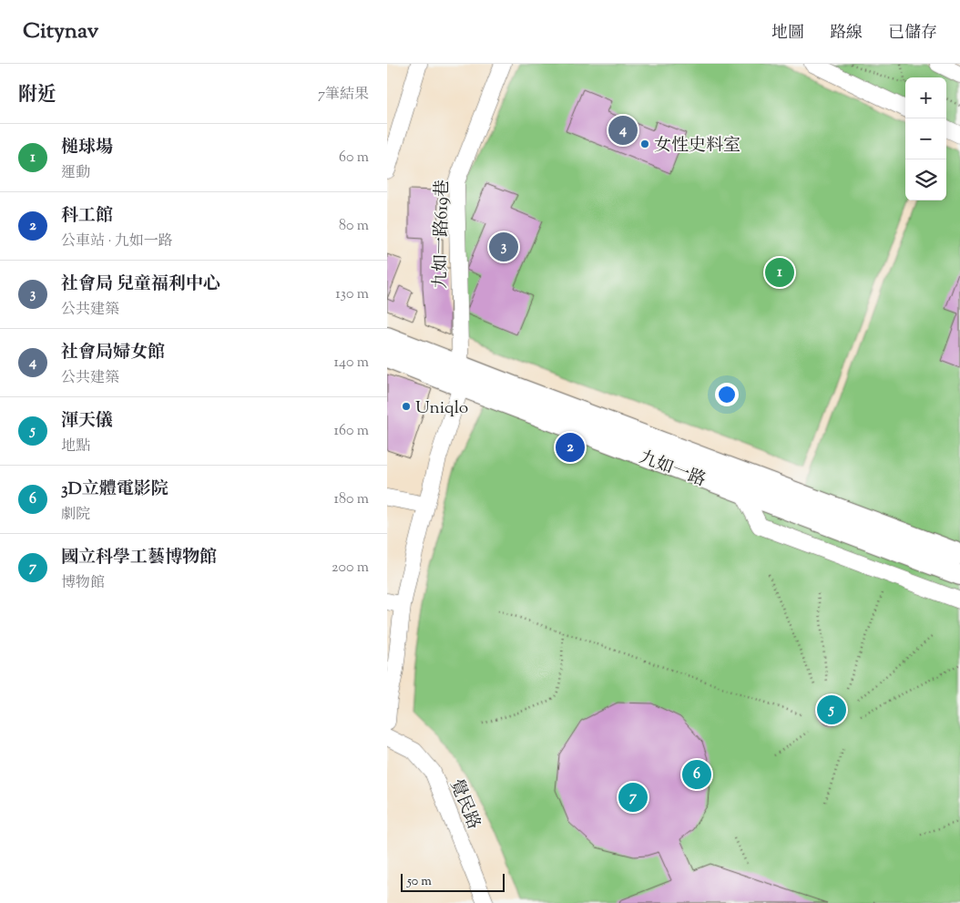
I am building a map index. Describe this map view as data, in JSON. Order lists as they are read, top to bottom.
{
  "streets": {
    "main road": ["九如一路"],
    "street": ["九如一路619巷", "覺民路"]
  },
  "crossings": [
    ["九如一路619巷", "九如一路"]
  ],
  "places": ["女性史料室", "Uniqlo"],
  "scale_bar": "50 m",
  "page": {
    "header": "Citynav",
    "nav": ["地圖", "路線", "已儲存"],
    "heading": ["附近", "7筆結果"],
    "map_buttons": ["+", "−"],
    "pins": [
      "4",
      "3",
      "1",
      "2",
      "5",
      "6",
      "7"
    ],
    "list": [
      {
        "mark": "1",
        "name": "槌球場",
        "note": "運動",
        "value": "60 m"
      },
      {
        "mark": "2",
        "name": "科工館",
        "note": "公車站 · 九如一路",
        "value": "80 m"
      },
      {
        "mark": "3",
        "name": "社會局 兒童福利中心",
        "note": "公共建築",
        "value": "130 m"
      },
      {
        "mark": "4",
        "name": "社會局婦女館",
        "note": "公共建築",
        "value": "140 m"
      },
      {
        "mark": "5",
        "name": "渾天儀",
        "note": "地點",
        "value": "160 m"
      },
      {
        "mark": "6",
        "name": "3D立體電影院",
        "note": "劇院",
        "value": "180 m"
      },
      {
        "mark": "7",
        "name": "國立科學工藝博物館",
        "note": "博物館",
        "value": "200 m"
      }
    ],
    "scale": "50 m"
  }
}
